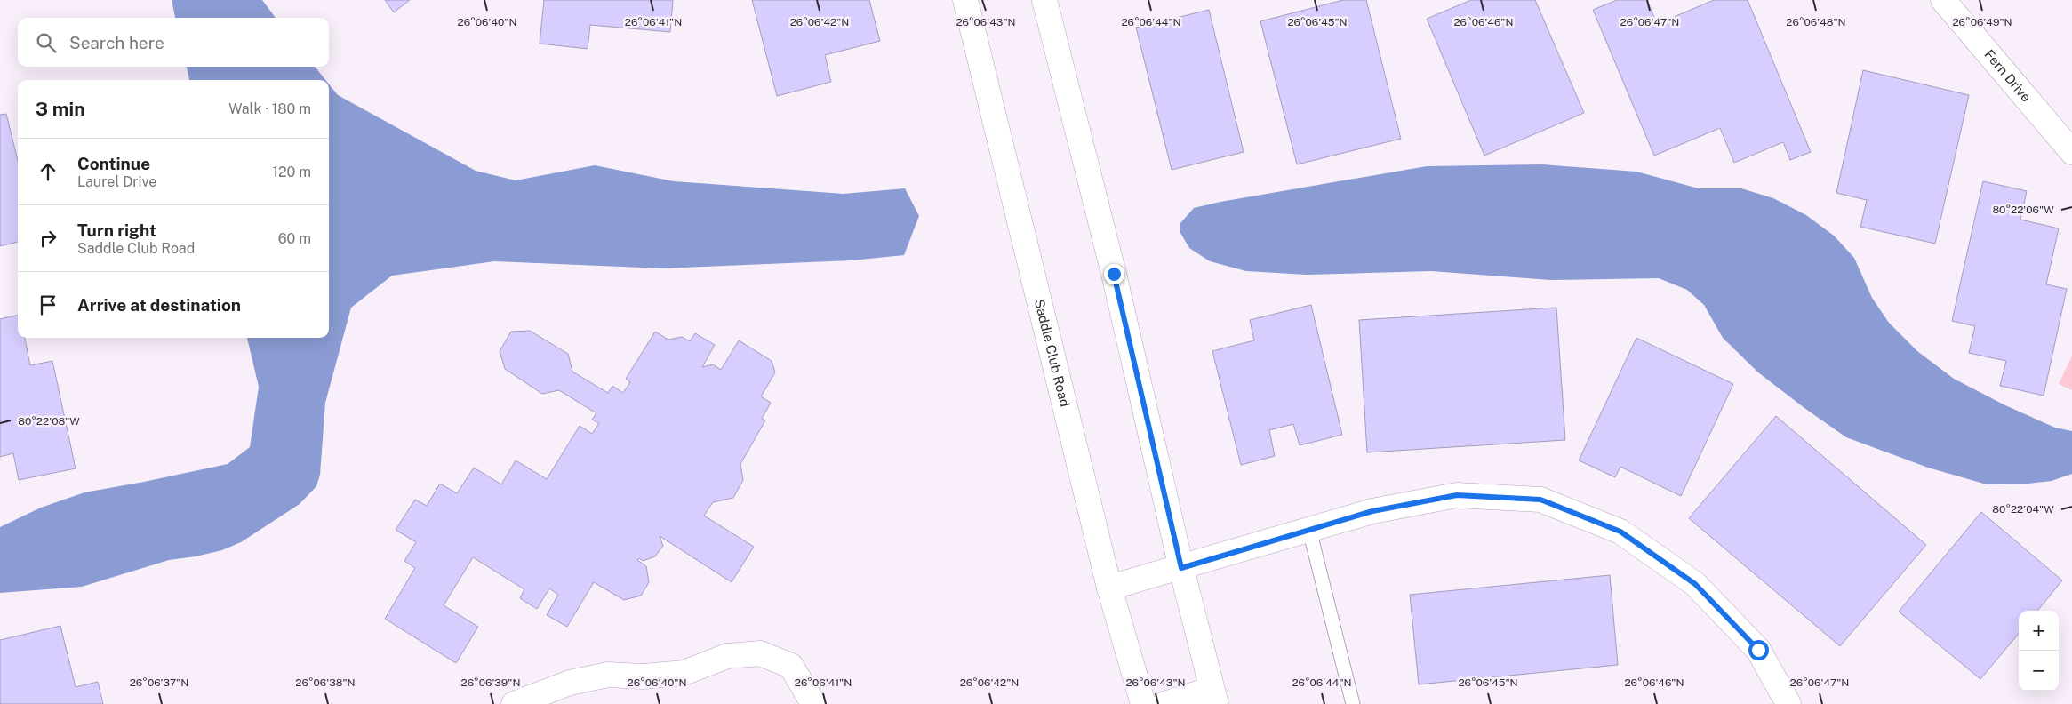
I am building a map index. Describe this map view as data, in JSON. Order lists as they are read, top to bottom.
{
  "streets": {
    "street": ["Fern Drive", "Saddle Club Road"]
  },
  "page": {
    "search": "Search here",
    "heading": ["3 min", "Walk · 180 m"],
    "list": [
      ["Continue", "Laurel Drive", "120 m"],
      ["Turn right", "Saddle Club Road", "60 m"],
      "Arrive at destination"
    ],
    "map_buttons": ["+", "−"]
  },
  "coordinates": [
    "26°06'40\"N",
    "26°06'41\"N",
    "26°06'42\"N",
    "26°06'43\"N",
    "26°06'44\"N",
    "26°06'45\"N",
    "26°06'46\"N",
    "26°06'47\"N",
    "26°06'48\"N",
    "26°06'49\"N",
    "80°22'06\"W",
    "80°22'08\"W",
    "80°22'04\"W",
    "26°06'37\"N",
    "26°06'38\"N",
    "26°06'39\"N"
  ]
}
